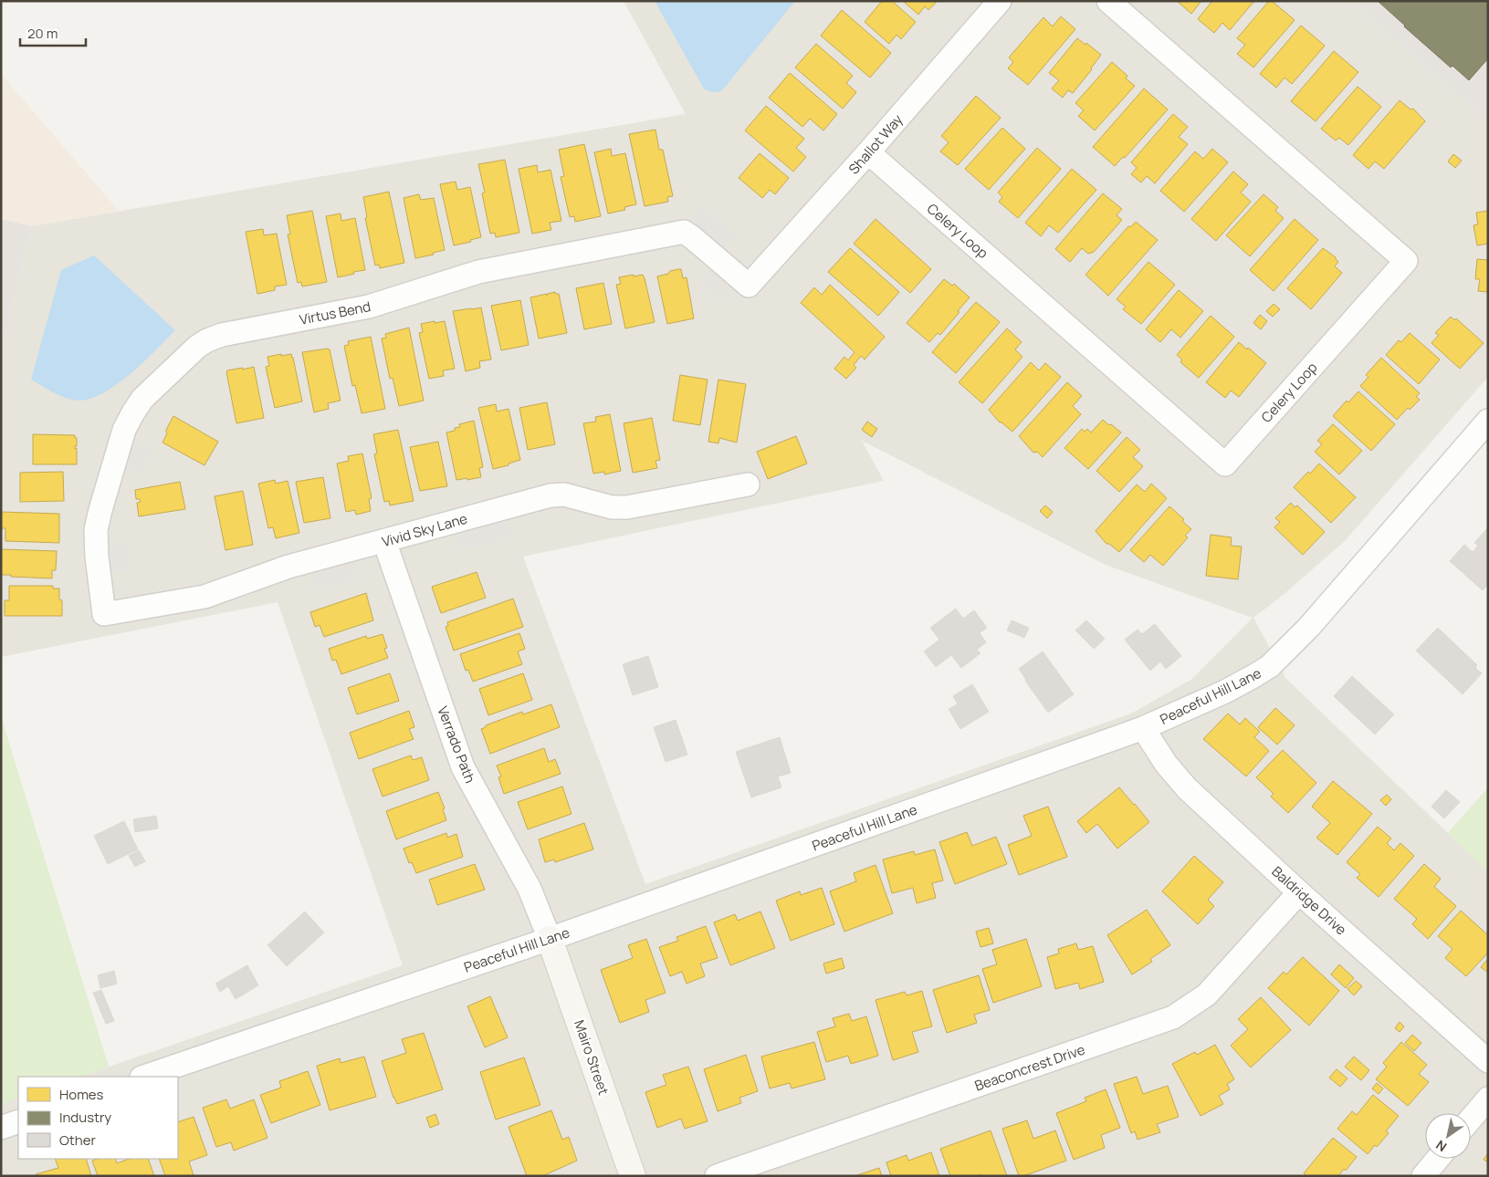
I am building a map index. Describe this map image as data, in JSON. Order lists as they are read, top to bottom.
{
  "streets": {
    "street": [
      "Shallot Way",
      "Celery Loop",
      "Virtus Bend",
      "Vivid Sky Lane",
      "Peaceful Hill Lane",
      "Verrado Path",
      "Baldridge Drive",
      "Mairo Street",
      "Beaconcrest Drive"
    ]
  },
  "crossings": [
    ["Shallot Way", "Celery Loop"],
    ["Shallot Way", "Virtus Bend"],
    ["Virtus Bend", "Vivid Sky Lane"],
    ["Vivid Sky Lane", "Verrado Path"],
    ["Peaceful Hill Lane", "Verrado Path"],
    ["Peaceful Hill Lane", "Baldridge Drive"],
    ["Peaceful Hill Lane", "Mairo Street"],
    ["Verrado Path", "Mairo Street"],
    ["Baldridge Drive", "Beaconcrest Drive"]
  ],
  "legend": ["Homes", "Industry", "Other"],
  "scale_bar": "20 m",
  "north": "bottom left"
}
